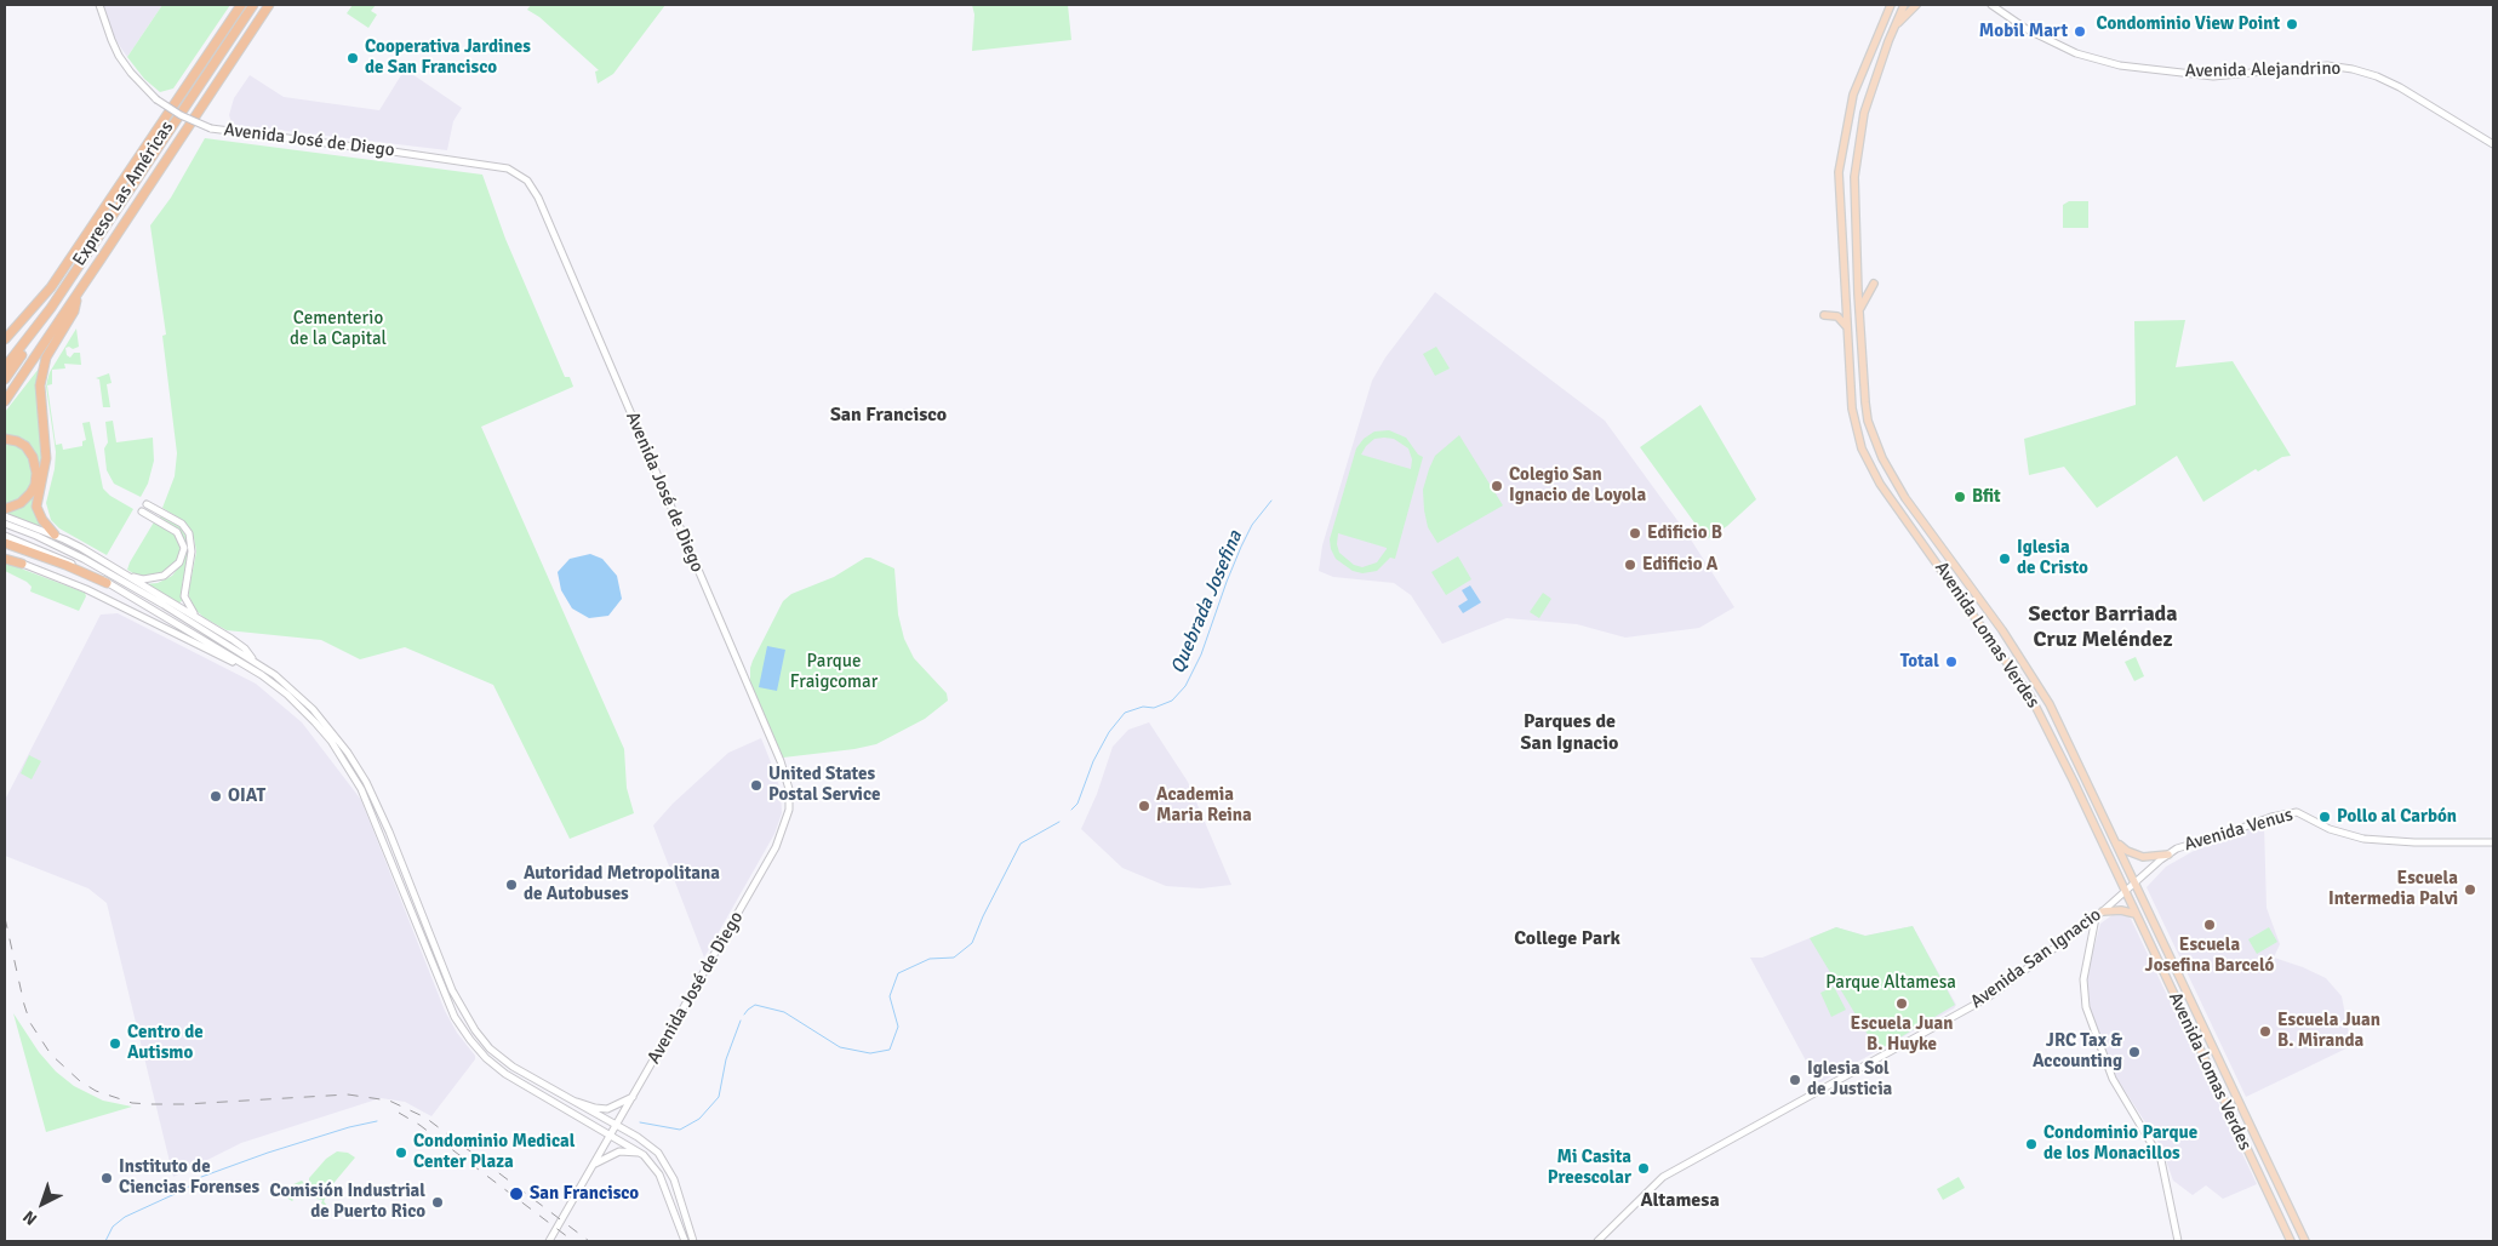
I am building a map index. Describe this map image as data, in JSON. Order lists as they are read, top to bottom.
{
  "streets": {
    "highway": ["Expreso Las Américas"],
    "main road": ["Avenida Lomas Verdes"],
    "street": [
      "Avenida Alejandrino",
      "Avenida José de Diego",
      "Avenida Venus",
      "Avenida San Ignacio"
    ]
  },
  "crossings": [
    ["Avenida Lomas Verdes", "Avenida Venus"],
    ["Avenida Lomas Verdes", "Avenida San Ignacio"],
    ["Avenida Venus", "Avenida San Ignacio"]
  ],
  "districts": [
    "San Francisco",
    "Sector Barriada Cruz Meléndez",
    "Parques de San Ignacio",
    "College Park",
    "Altamesa"
  ],
  "water": ["Quebrada Josefina"],
  "parks": ["Cementerio de la Capital", "Parque Fraigcomar", "Parque Altamesa"],
  "places": [
    "Condominio View Point",
    "Mobil Mart",
    "Cooperativa Jardines de San Francisco",
    "Colegio San Ignacio de Loyola",
    "Bfit",
    "Edificio B",
    "Iglesia de Cristo",
    "Edificio A",
    "Total",
    "United States Postal Service",
    "OIAT",
    "Academia Maria Reina",
    "Pollo al Carbón",
    "Autoridad Metropolitana de Autobuses",
    "Escuela Intermedia Palvi",
    "Escuela Josefina Barceló",
    "Escuela Juan B. Huyke",
    "Escuela Juan B. Miranda",
    "Centro de Autismo",
    "JRC Tax & Accounting",
    "Iglesia Sol de Justicia",
    "Condominio Parque de los Monacillos",
    "Condominio Medical Center Plaza",
    "Mi Casita Preescolar",
    "Instituto de Ciencias Forenses",
    "San Francisco",
    "Comisión Industrial de Puerto Rico"
  ],
  "north": "bottom left"
}
